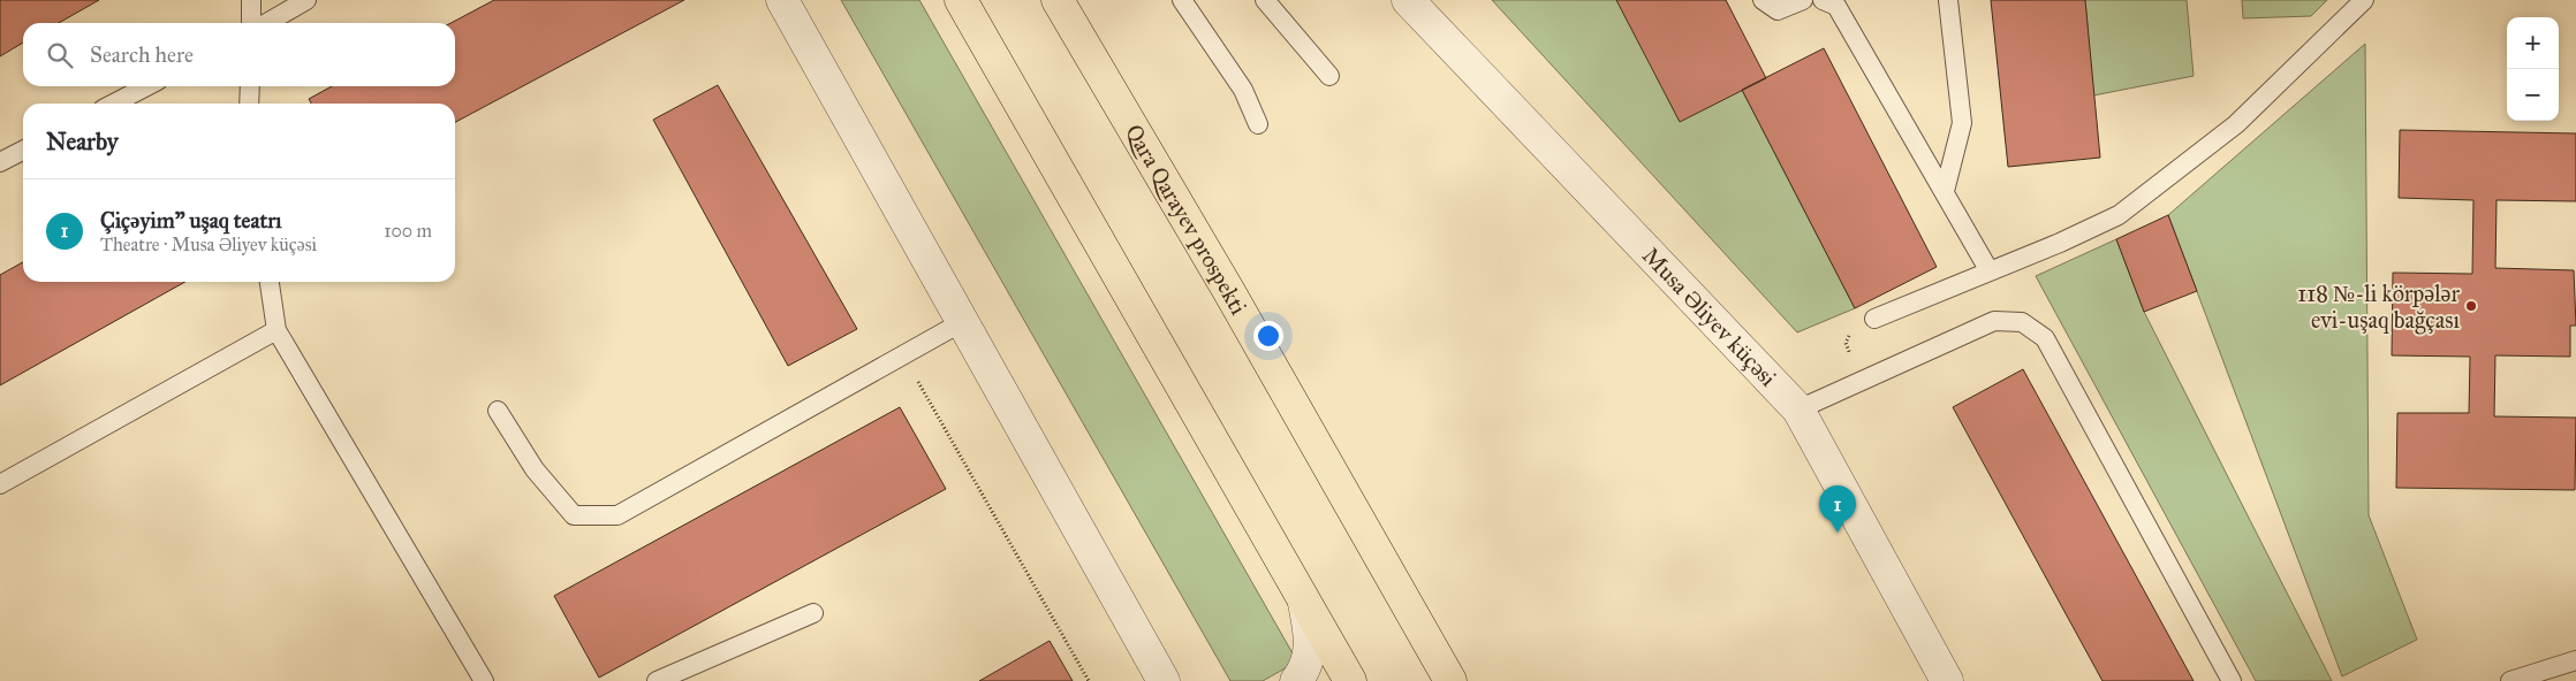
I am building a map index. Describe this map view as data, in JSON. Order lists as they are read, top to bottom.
{
  "streets": {
    "main road": ["Qara Qarayev prospekti"],
    "street": ["Musa Əliyev küçəsi"]
  },
  "places": ["118 №-li körpələr evi-uşaq bağçası"],
  "page": {
    "map_buttons": ["+", "−"],
    "search": "Search here",
    "heading": "Nearby",
    "list": [
      {
        "mark": "1",
        "name": "Çiçəyim\" uşaq teatrı",
        "note": "Theatre · Musa Əliyev küçəsi",
        "value": "100 m"
      }
    ],
    "pins": "1"
  }
}
